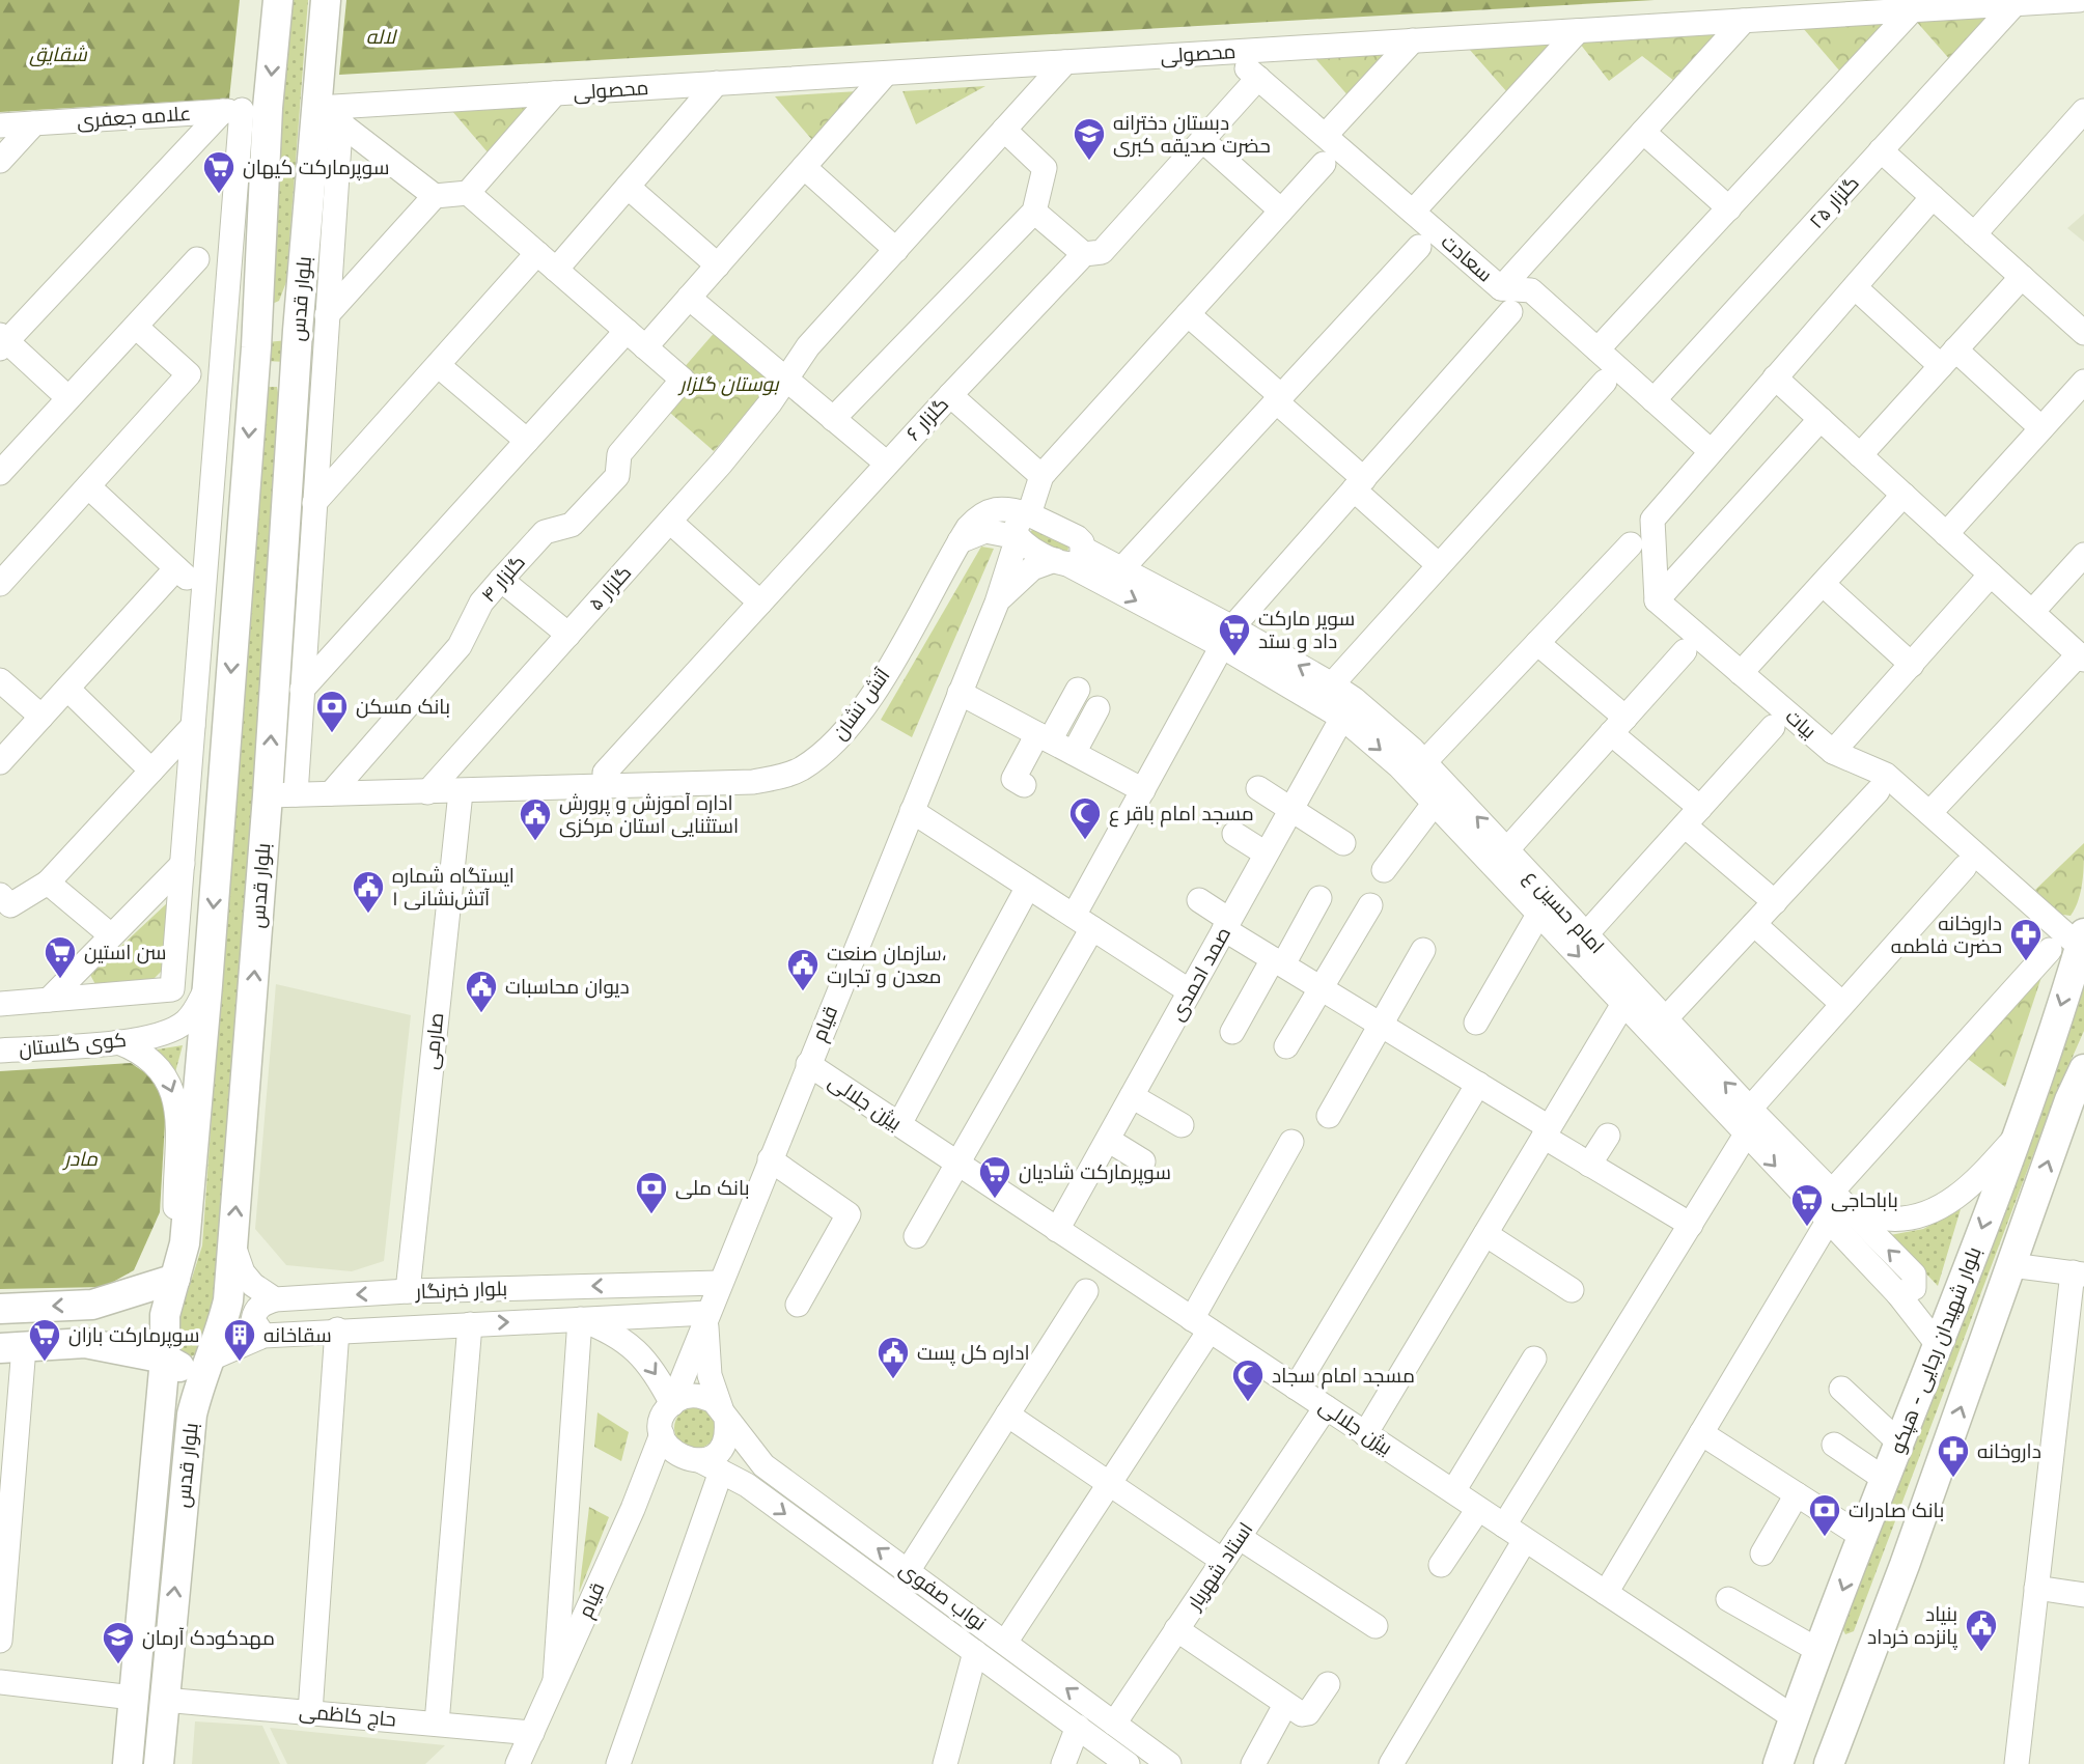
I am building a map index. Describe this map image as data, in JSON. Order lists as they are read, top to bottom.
{
  "streets": {
    "main road": ["بلوار قدس", "بلوار شهیدان رجایی - هپکو"],
    "street": [
      "محصولی",
      "علامه جعفری",
      "گلزار ۲۵",
      "سعادت",
      "گلزار ۶",
      "گلزار ۴",
      "گلزار ۵",
      "آتش نشان",
      "بیات",
      "امام حسین ع",
      "صمد احمدی",
      "قیام",
      "صارمی",
      "کوی گلستان",
      "بیژن جلالی",
      "بلوار خبرنگار",
      "استاد شهریار",
      "نواب صفوی",
      "حاج کاظمی"
    ]
  },
  "crossings": [
    ["محصولی", "گلزار ۲۵"],
    ["محصولی", "سعادت"],
    ["محصولی", "بلوار قدس"],
    ["علامه جعفری", "بلوار قدس"],
    ["گلزار ۲۵", "سعادت"],
    ["سعادت", "گلزار ۶"],
    ["بلوار قدس", "آتش نشان"],
    ["بلوار قدس", "کوی گلستان"],
    ["بلوار قدس", "بلوار خبرنگار"],
    ["بلوار قدس", "حاج کاظمی"],
    ["گلزار ۴", "آتش نشان"],
    ["گلزار ۵", "آتش نشان"],
    ["آتش نشان", "قیام"],
    ["آتش نشان", "صارمی"],
    ["بیات", "بلوار شهیدان رجایی - هپکو"],
    ["امام حسین ع", "صمد احمدی"],
    ["امام حسین ع", "قیام"],
    ["صمد احمدی", "بیژن جلالی"],
    ["قیام", "بیژن جلالی"],
    ["قیام", "بلوار خبرنگار"],
    ["قیام", "نواب صفوی"],
    ["قیام", "حاج کاظمی"],
    ["صارمی", "بلوار خبرنگار"],
    ["بیژن جلالی", "بلوار شهیدان رجایی - هپکو"],
    ["بیژن جلالی", "استاد شهریار"],
    ["استاد شهریار", "نواب صفوی"]
  ],
  "parks": [
    "لاله",
    "شقایق",
    "بوستان گلزار",
    "مادر"
  ],
  "places": {
    "school or university": ["دبستان دخترانه حضرت صدیقه کبری", "مهدکودک آرمان"],
    "supermarket": [
      "سوپرمارکت کیهان",
      "سوپر مارکت داد و ستد",
      "سن استین",
      "سوپرمارکت شادیان",
      "باباحاجی",
      "سوپرمارکت باران"
    ],
    "bank": ["بانک مسکن", "بانک ملی", "بانک صادرات"],
    "mosque": ["مسجد امام باقر ع", "مسجد امام سجاد"],
    "public building": [
      "اداره آموزش و پرورش استثنایی استان مرکزی",
      "ایستگاه شماره ۱ آتش‌نشانی",
      "سازمان صنعت، معدن و تجارت",
      "دیوان محاسبات",
      "اداره کل پست",
      "بنیاد پانزده خرداد"
    ],
    "pharmacy": ["داروخانه حضرت فاطمه", "داروخانه"],
    "building": ["سقاخانه"]
  }
}
